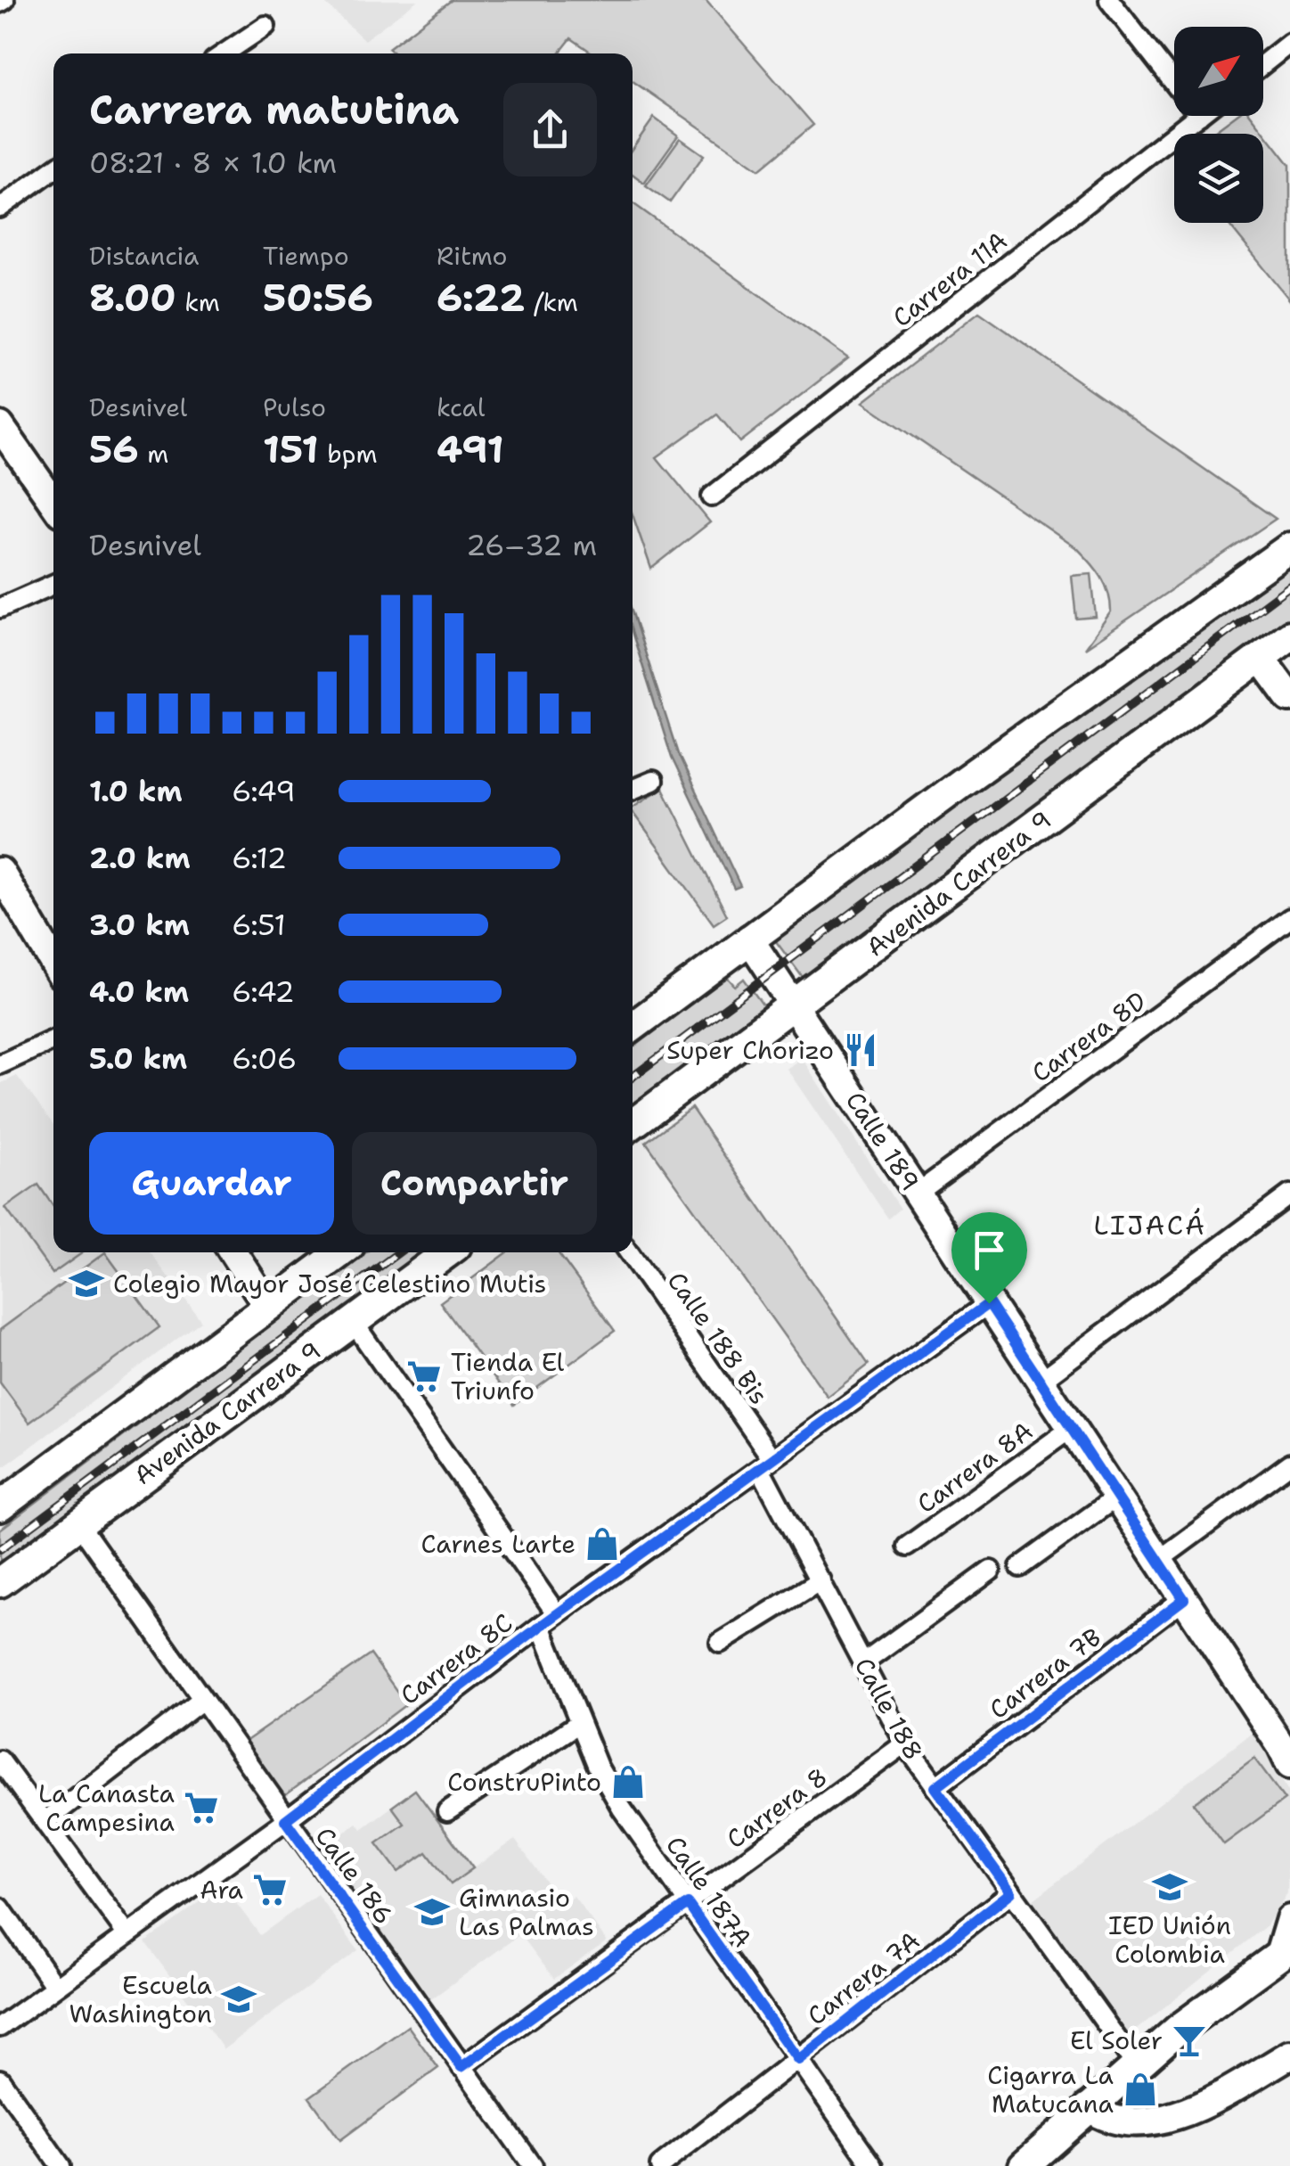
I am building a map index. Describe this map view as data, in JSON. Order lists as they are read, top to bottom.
{
  "streets": {
    "main road": ["Avenida Carrera 9"],
    "street": [
      "Carrera 11A",
      "Carrera 8D",
      "Calle 189",
      "Calle 188 Bis",
      "Carrera 8A",
      "Carrera 8C",
      "Carrera 7B",
      "Calle 188",
      "Carrera 8",
      "Calle 186",
      "Calle 187A",
      "Carrera 7A"
    ]
  },
  "crossings": [
    ["Avenida Carrera 9", "Calle 189"],
    ["Avenida Carrera 9", "Calle 186"],
    ["Carrera 8D", "Calle 189"],
    ["Calle 189", "Carrera 8A"],
    ["Calle 189", "Carrera 8C"],
    ["Calle 189", "Carrera 7B"],
    ["Calle 188 Bis", "Carrera 8C"],
    ["Calle 188 Bis", "Calle 188"],
    ["Carrera 8C", "Calle 188"],
    ["Carrera 8C", "Calle 186"],
    ["Carrera 8C", "Calle 187A"],
    ["Carrera 7B", "Calle 188"],
    ["Calle 188", "Carrera 8"],
    ["Calle 188", "Carrera 7A"],
    ["Carrera 8", "Calle 186"],
    ["Carrera 8", "Calle 187A"],
    ["Calle 187A", "Carrera 7A"]
  ],
  "districts": ["LIJACÁ"],
  "places": {
    "restaurant": ["Super Chorizo"],
    "school or university": [
      "Colegio Mayor José Celestino Mutis",
      "IED Unión Colombia",
      "Gimnasio Las Palmas",
      "Escuela Washington"
    ],
    "supermarket": ["Tienda El Triunfo", "La Canasta Campesina", "Ara"],
    "shop": ["Carnes Larte", "ConstruPinto", "Cigarra La Matucana"],
    "bar": ["El Soler"]
  },
  "north": "top right",
  "page": {
    "heading": ["Carrera matutina", "08:21 · 8 × 1.0 km"],
    "stats": [
      ["Distancia", "8.00 km"],
      ["Tiempo", "50:56"],
      ["Ritmo", "6:22 /km"],
      ["Desnivel", "56 m"],
      ["Pulso", "151 bpm"],
      ["kcal", "491"]
    ],
    "chart": ["Desnivel", "26–32 m"],
    "list": [
      {
        "name": "1.0 km",
        "note": "6:49"
      },
      {
        "name": "2.0 km",
        "note": "6:12"
      },
      {
        "name": "3.0 km",
        "note": "6:51"
      },
      {
        "name": "4.0 km",
        "note": "6:42"
      },
      {
        "name": "5.0 km",
        "note": "6:06"
      }
    ],
    "buttons": ["Guardar", "Compartir"]
  }
}
